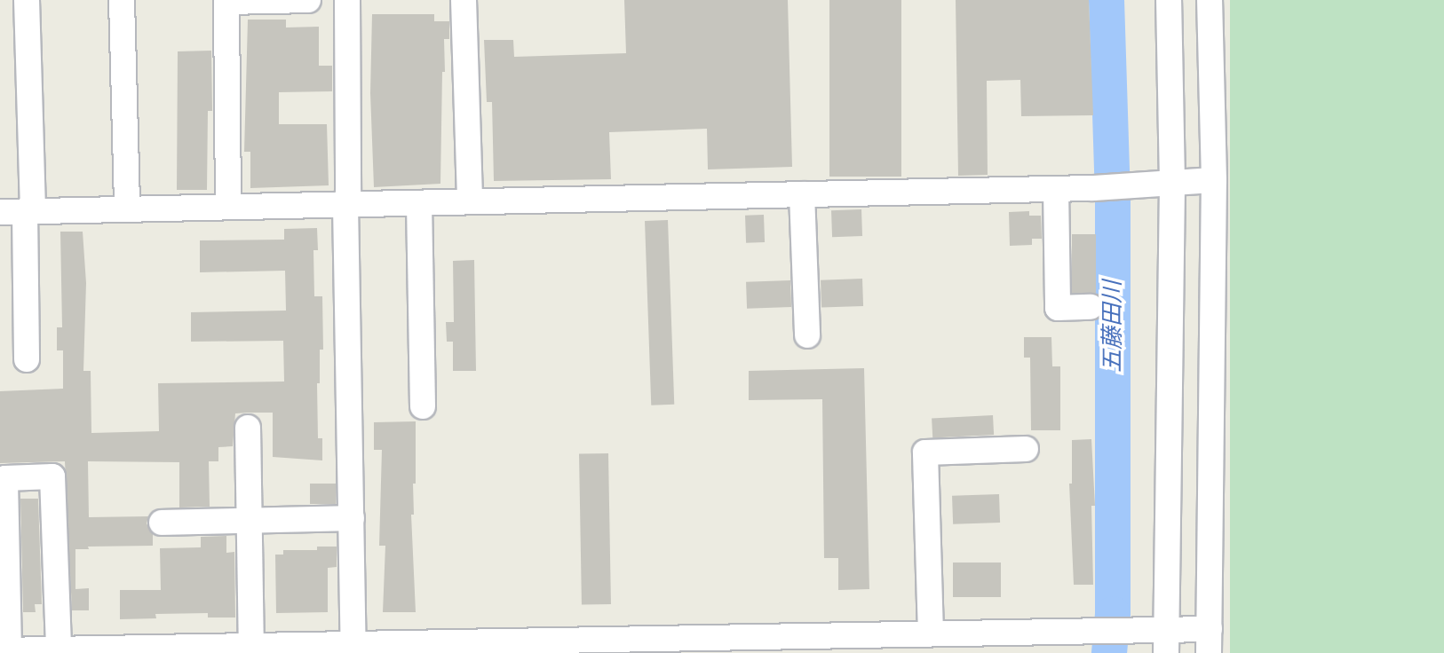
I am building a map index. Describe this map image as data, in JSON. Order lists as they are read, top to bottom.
{
  "water": ["五藤田川"]
}
